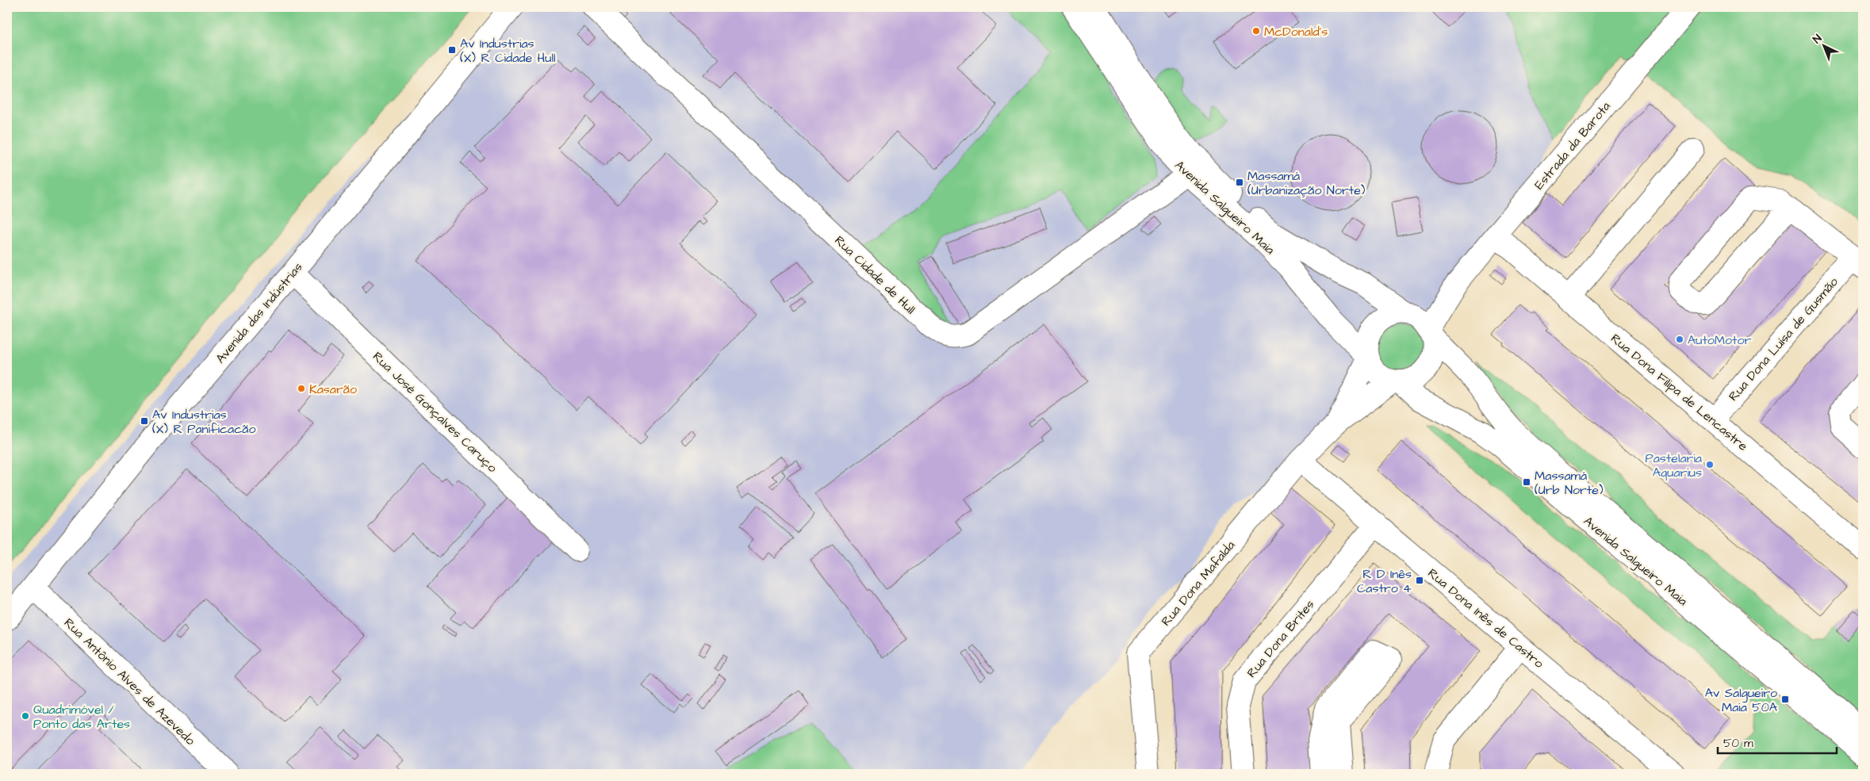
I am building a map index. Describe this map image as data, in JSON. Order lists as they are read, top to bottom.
{
  "streets": {
    "street": [
      "Estrada da Barota",
      "Avenida Salgueiro Maia",
      "Rua Cidade de Hull",
      "Avenida das Indústrias",
      "Rua Dona Luísa de Gusmão",
      "Rua Dona Filipa de Lencastre",
      "Rua José Gonçalves Caruço",
      "Rua Dona Mafalda",
      "Rua Dona Inês de Castro",
      "Rua Dona Brites",
      "Rua Antônio Alves de Azevedo"
    ]
  },
  "crossings": [
    ["Estrada da Barota", "Avenida Salgueiro Maia"],
    ["Estrada da Barota", "Rua Dona Filipa de Lencastre"],
    ["Estrada da Barota", "Rua Dona Mafalda"],
    ["Avenida Salgueiro Maia", "Rua Cidade de Hull"],
    ["Avenida Salgueiro Maia", "Rua Dona Mafalda"],
    ["Avenida das Indústrias", "Rua José Gonçalves Caruço"],
    ["Avenida das Indústrias", "Rua Antônio Alves de Azevedo"],
    ["Rua Dona Luísa de Gusmão", "Rua Dona Filipa de Lencastre"],
    ["Rua Dona Mafalda", "Rua Dona Inês de Castro"],
    ["Rua Dona Inês de Castro", "Rua Dona Brites"]
  ],
  "places": {
    "other": [
      "McDonald's",
      "AutoMotor",
      "Kasarão",
      "Pastelaria Aquarius",
      "Quadrimóvel / Ponto das Artes"
    ],
    "transit": [
      "Av Industrias (X) R Cidade Hull",
      "Massamá (Urbanização Norte)",
      "Av Industrias (X) R Panificacão",
      "Massamá (Urb Norte)",
      "R D Inês Castro 4",
      "Av Salgueiro Maia 50A"
    ]
  },
  "scale_bar": "50 m",
  "north": "top left"
}
